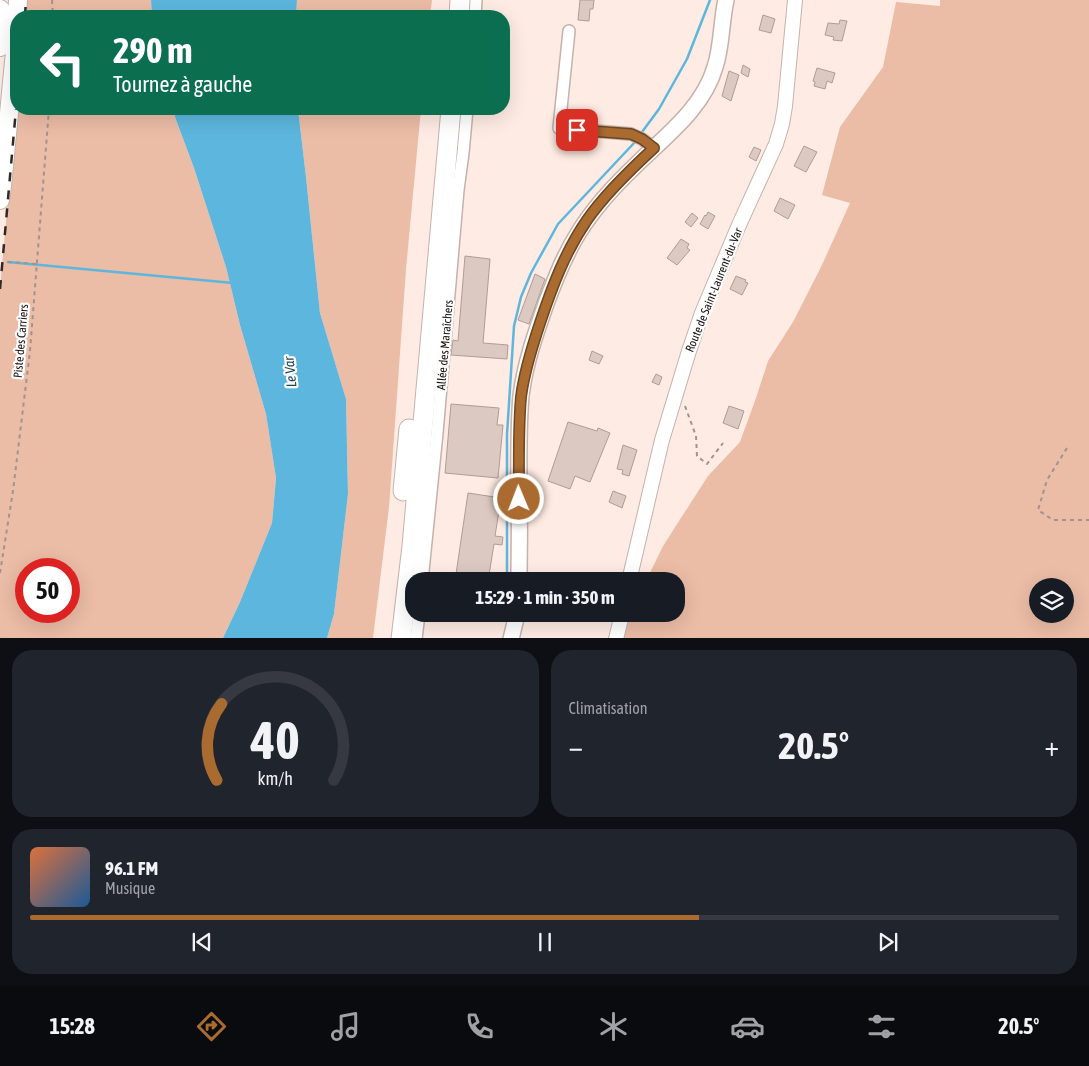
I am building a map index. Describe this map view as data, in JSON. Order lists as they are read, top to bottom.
{
  "streets": {
    "street": ["Route de Saint-Laurent-du-Var", "Allée des Maraîchers"],
    "path": ["Piste des Carriers"]
  },
  "water": ["Le Var"],
  "page": {
    "turn": ["290 m", "Tournez à gauche"],
    "limit": "50",
    "trip": "15:29 · 1 min · 350 m",
    "tile": "Climatisation",
    "heat": ["−", "20.5°", "+"],
    "song": ["96.1 FM", "Musique"],
    "tabs": ["15:28", "20.5°"],
    "gauge": ["40", "km/h"]
  }
}
